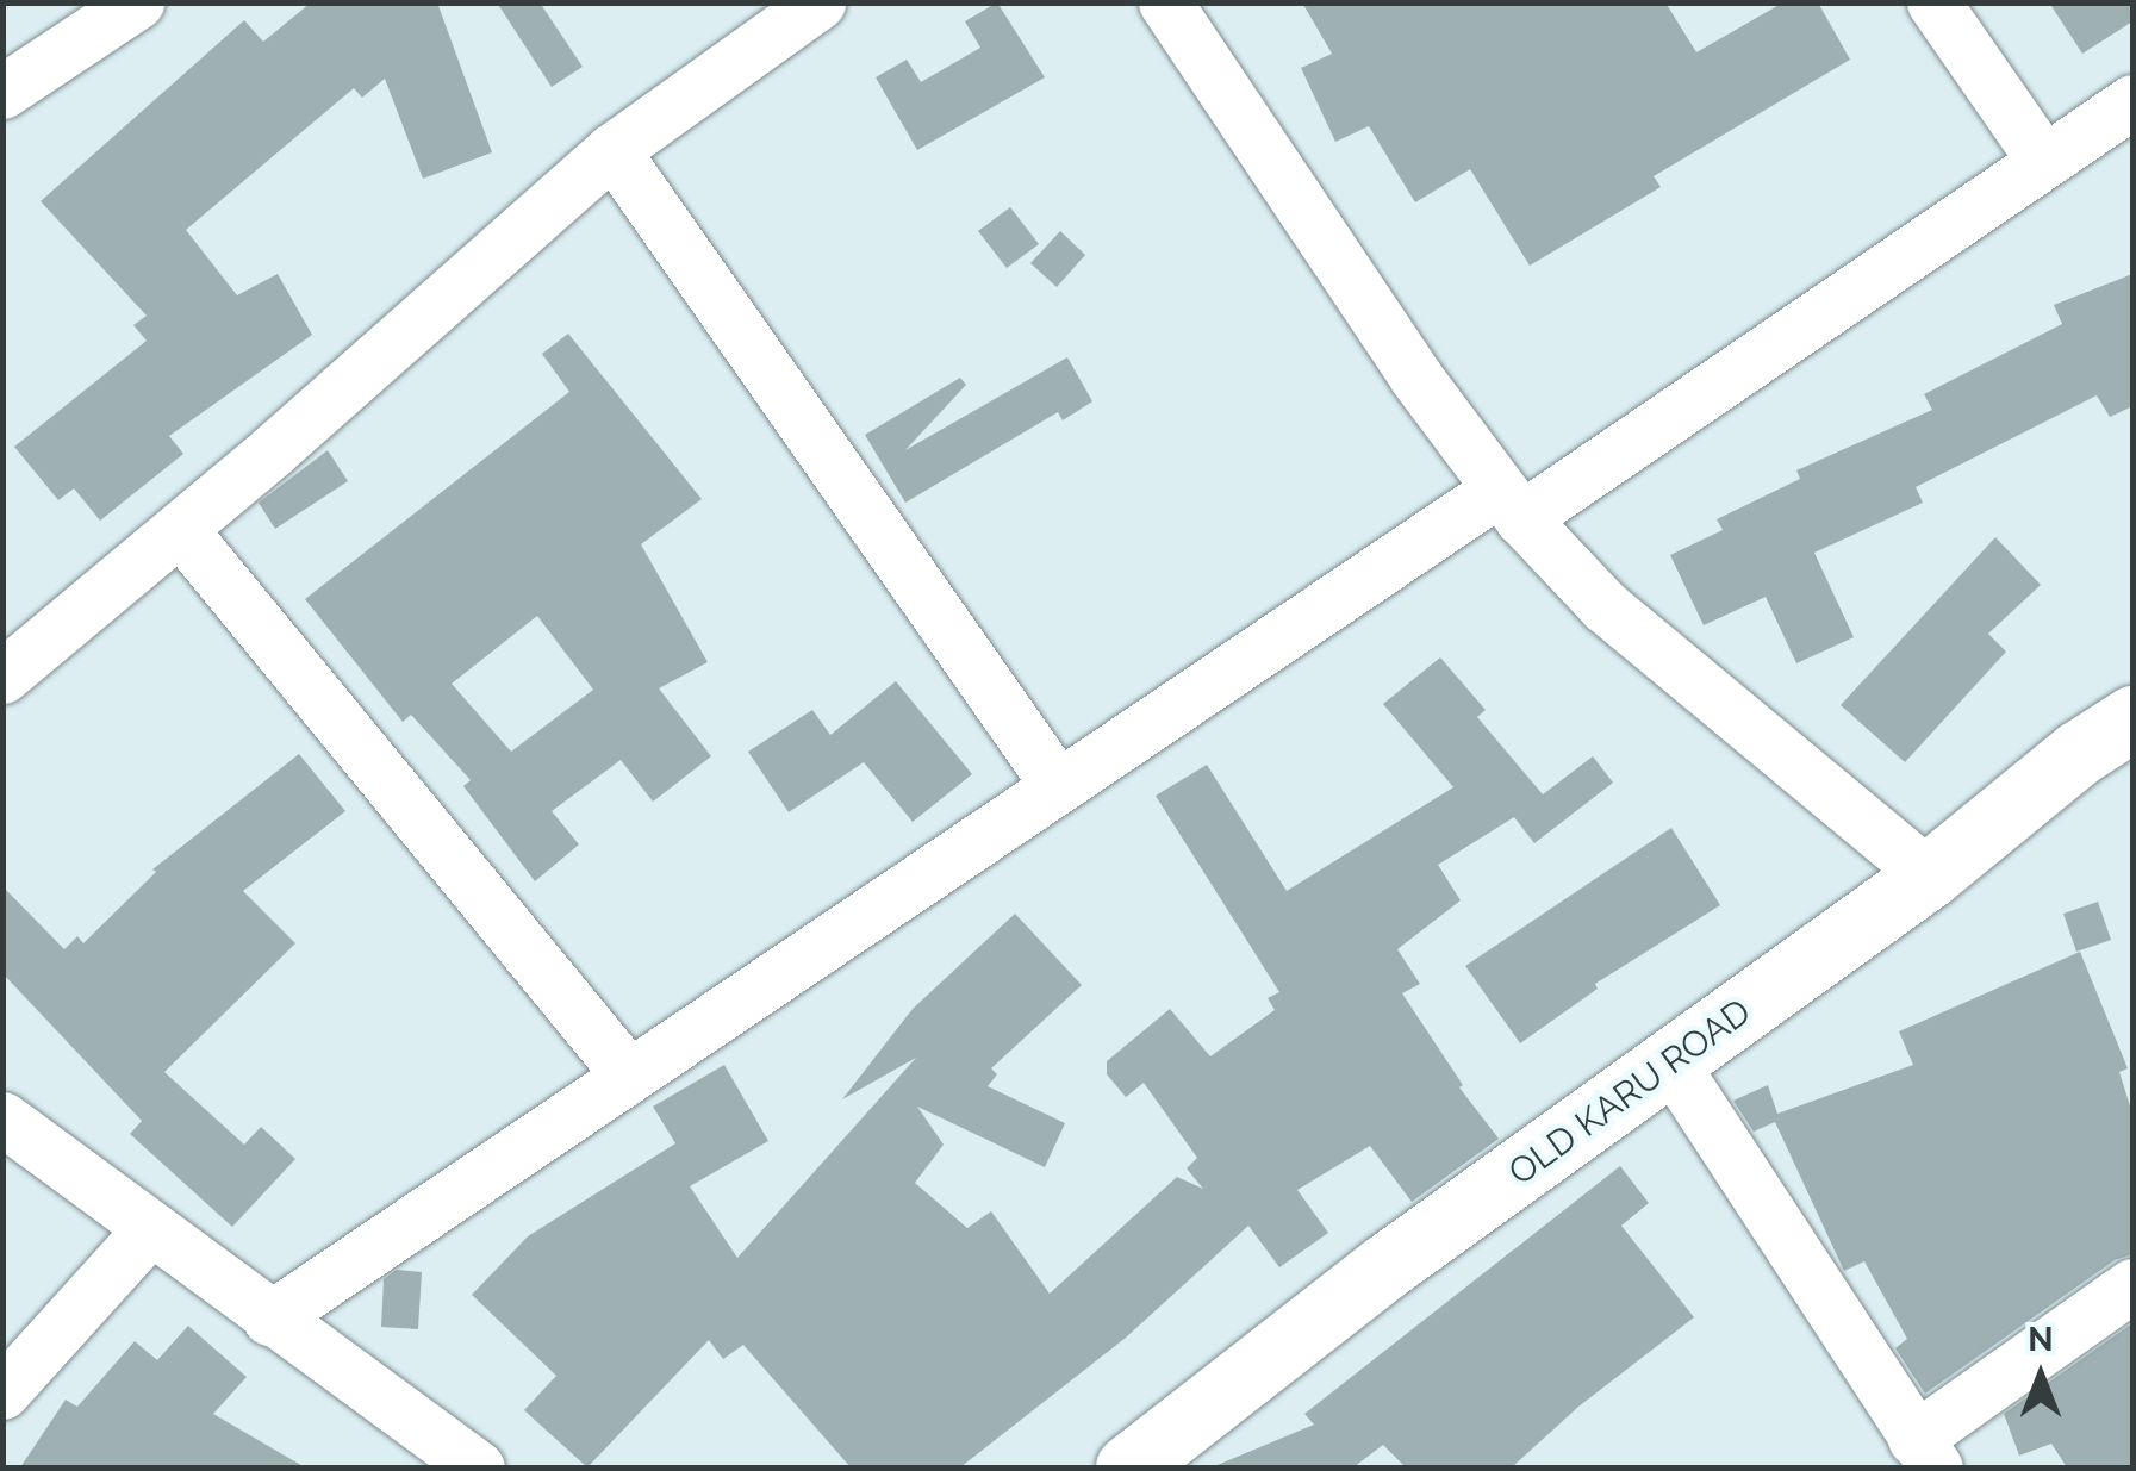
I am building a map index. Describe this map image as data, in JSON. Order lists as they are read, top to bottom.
{
  "streets": {
    "main road": ["OLD KARU ROAD"]
  },
  "north": "top"
}
